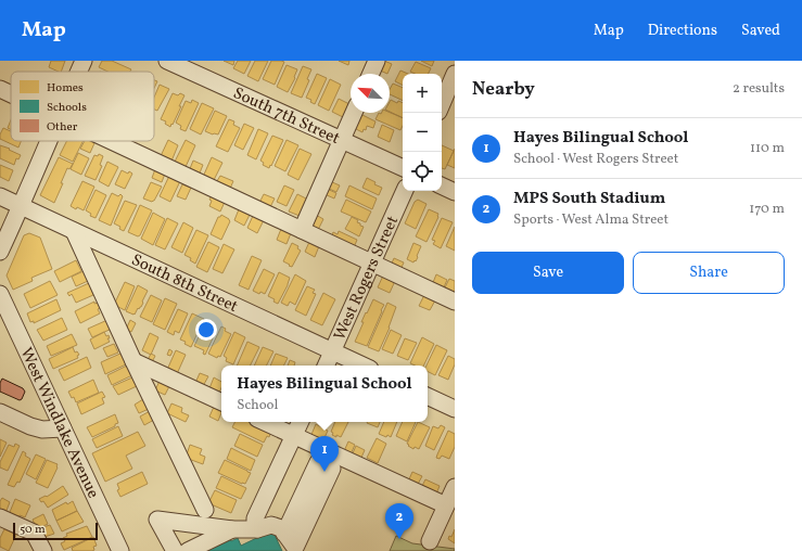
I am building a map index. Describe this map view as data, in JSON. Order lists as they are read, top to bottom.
{
  "streets": {
    "street": [
      "South 7th Street",
      "West Rogers Street",
      "South 8th Street",
      "West Windlake Avenue"
    ]
  },
  "crossings": [
    ["West Rogers Street", "South 8th Street"]
  ],
  "legend": ["Homes", "Schools", "Other"],
  "scale_bar": "50 m",
  "north": "top left",
  "page": {
    "header": "Map",
    "nav": ["Map", "Directions", "Saved"],
    "heading": ["Nearby", "2 results"],
    "map_buttons": ["+", "−"],
    "list": [
      {
        "mark": "1",
        "name": "Hayes Bilingual School",
        "note": "School · West Rogers Street",
        "value": "110 m"
      },
      {
        "mark": "2",
        "name": "MPS South Stadium",
        "note": "Sports · West Alma Street",
        "value": "170 m"
      }
    ],
    "buttons": ["Save", "Share"],
    "popup": ["Hayes Bilingual School", "School"],
    "pins": ["1", "2"],
    "scale": "50 m"
  }
}
